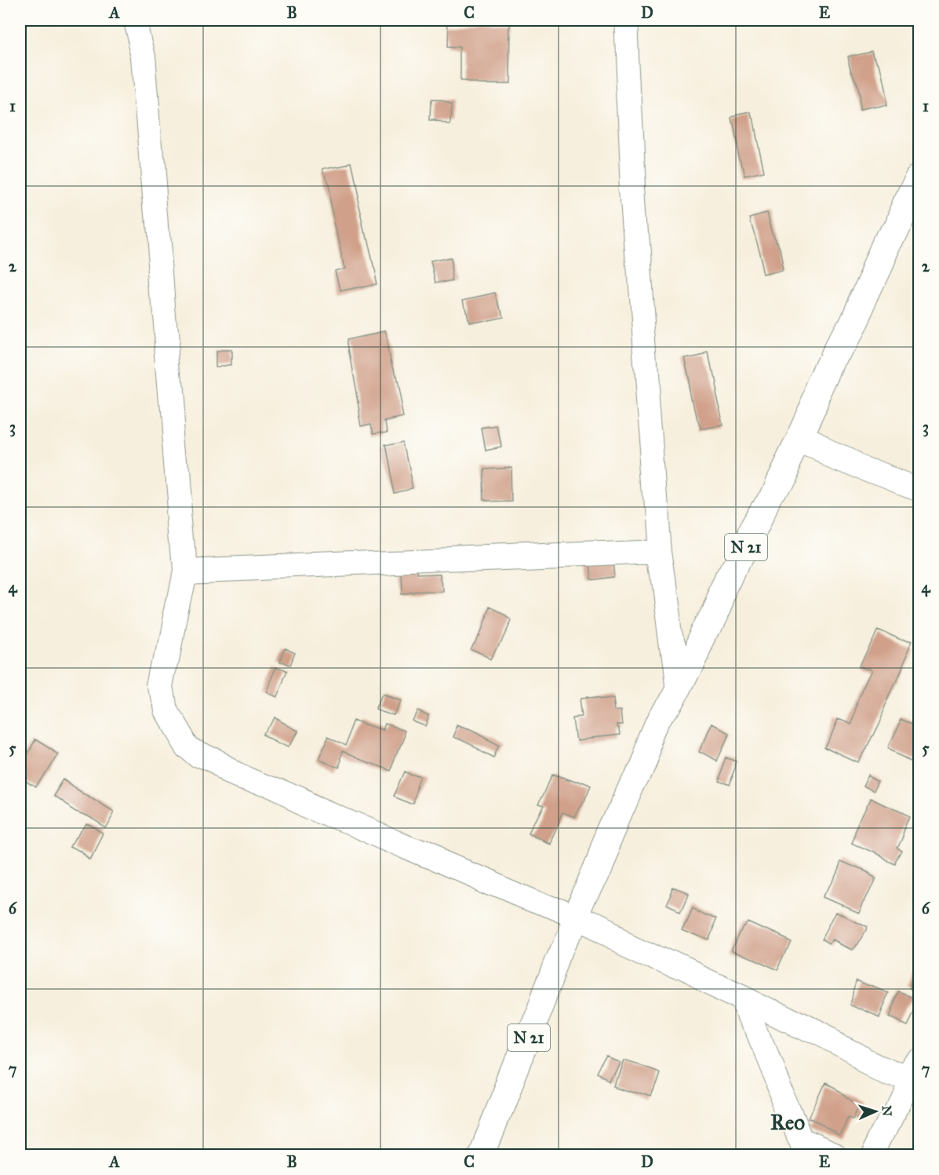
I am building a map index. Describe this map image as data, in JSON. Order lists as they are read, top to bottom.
{
  "streets": {
    "main road": ["N 21"]
  },
  "districts": ["Reo"],
  "north": "right",
  "grid": {
    "columns": [
      "A",
      "B",
      "C",
      "D",
      "E"
    ],
    "rows": [
      "1",
      "2",
      "3",
      "4",
      "5",
      "6",
      "7"
    ]
  }
}
